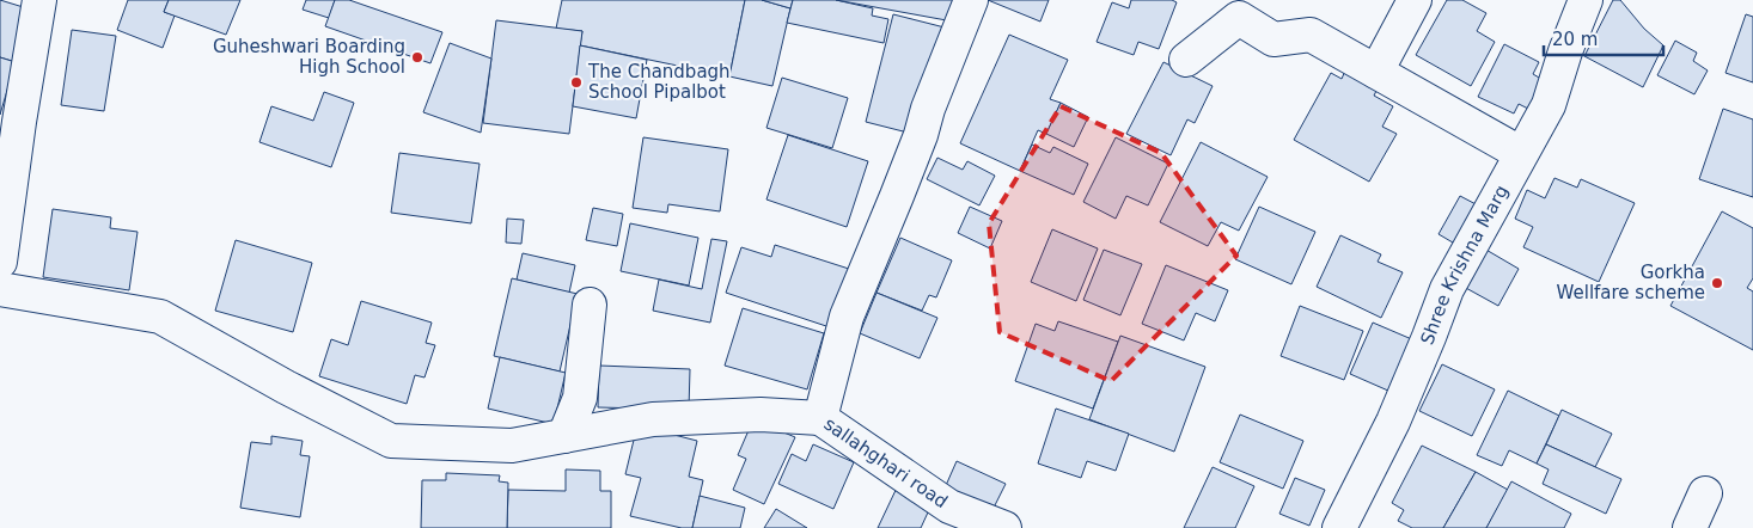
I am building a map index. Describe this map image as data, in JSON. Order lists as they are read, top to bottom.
{
  "streets": {
    "street": ["Shree Krishna Marg", "sallahghari road"]
  },
  "places": ["Guheshwari Boarding High School", "The Chandbagh School Pipalbot", "Gorkha Wellfare scheme"],
  "scale_bar": "20 m"
}
